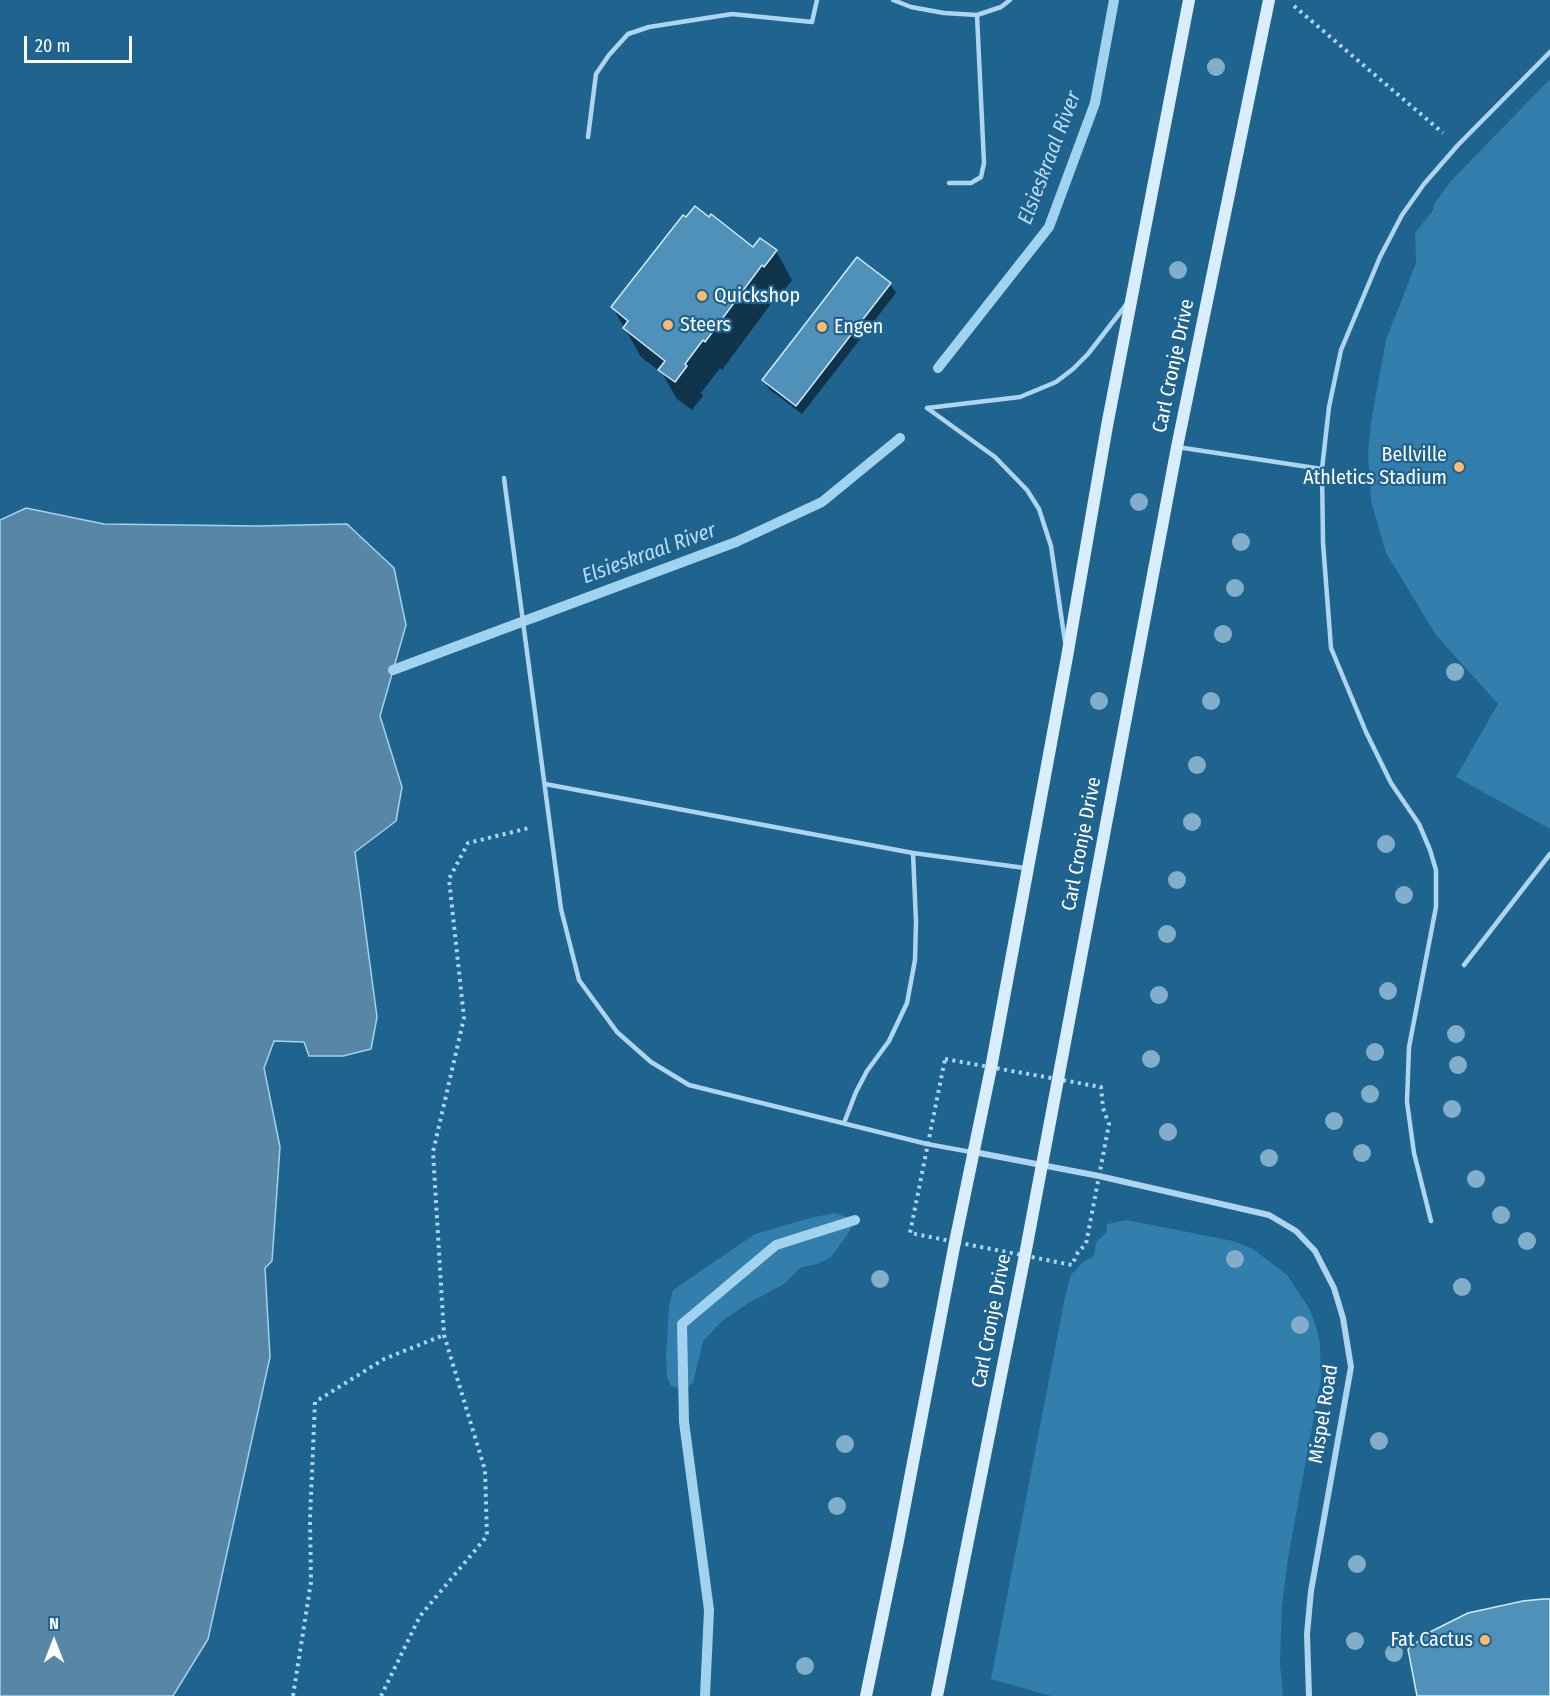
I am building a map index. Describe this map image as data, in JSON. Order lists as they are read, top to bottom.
{
  "streets": {
    "main road": ["Carl Cronje Drive"],
    "street": ["Mispel Road"]
  },
  "crossings": [
    ["Carl Cronje Drive", "Mispel Road"]
  ],
  "water": ["Elsieskraal River"],
  "places": [
    "Quickshop",
    "Steers",
    "Engen",
    "Bellville Athletics Stadium",
    "Fat Cactus"
  ],
  "scale_bar": "20 m",
  "north": "top"
}
